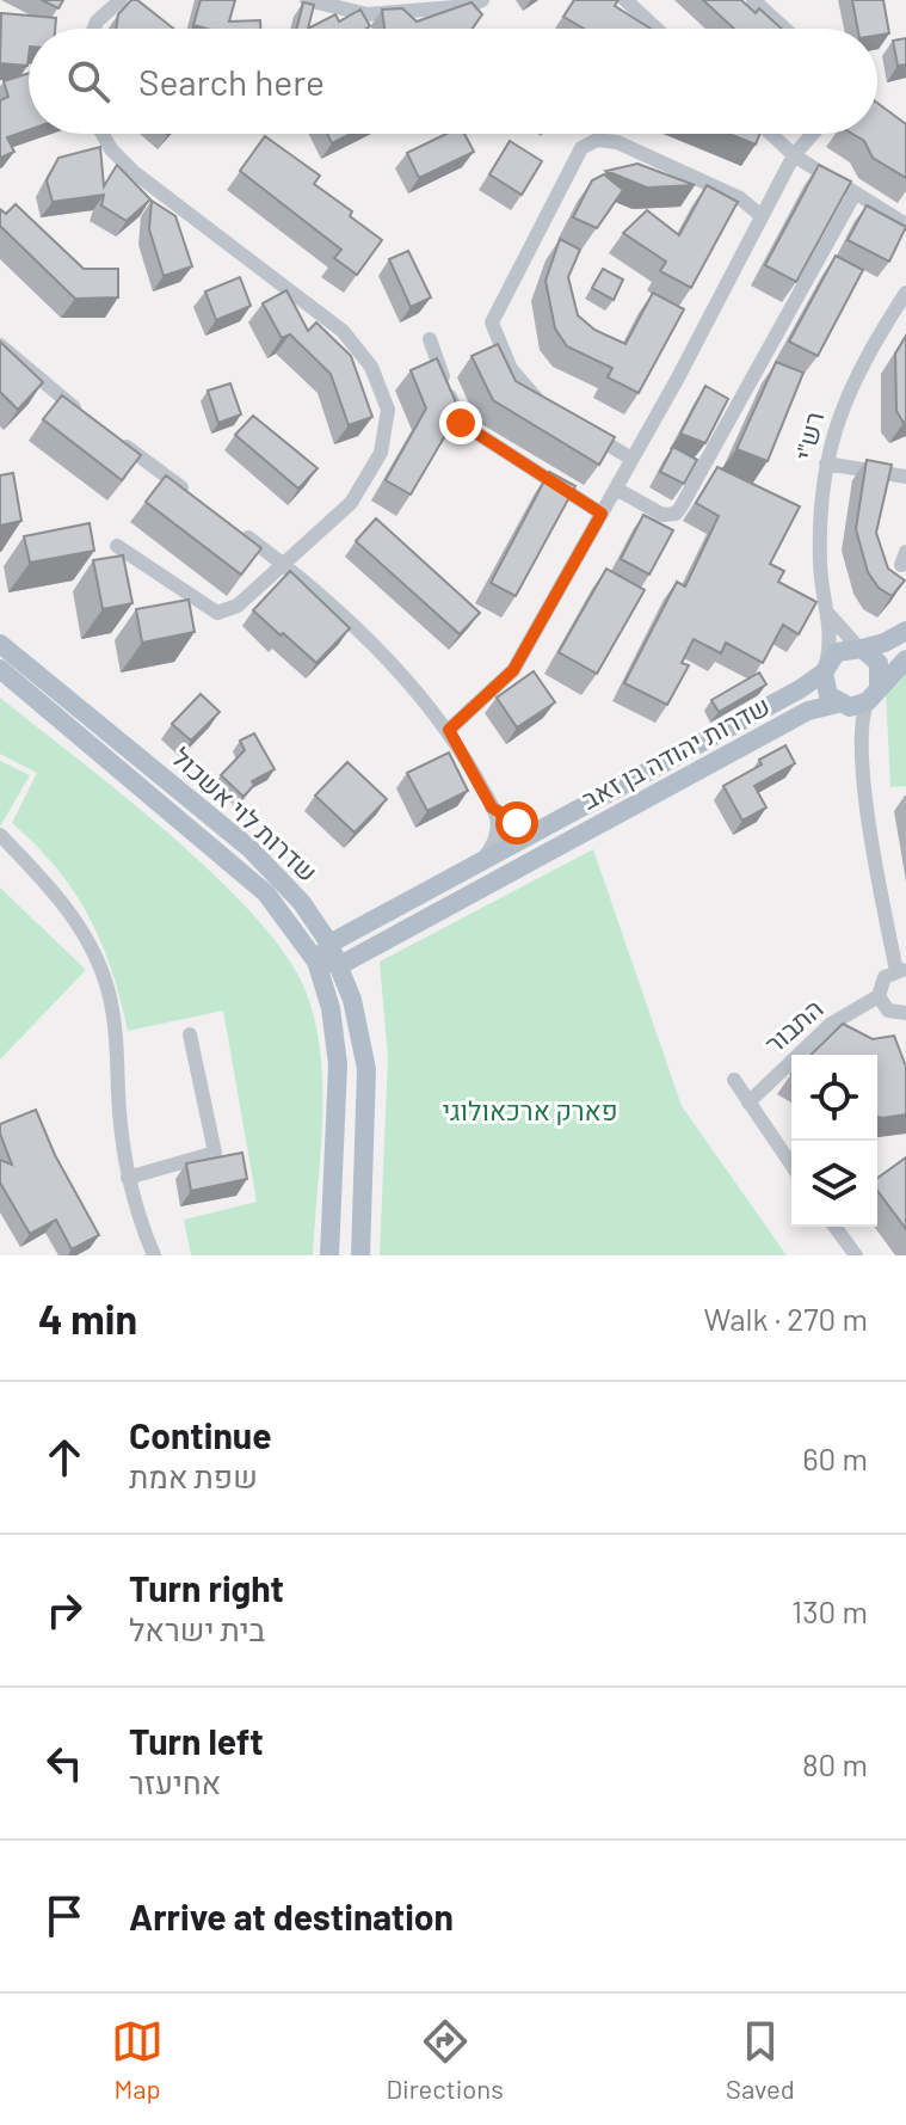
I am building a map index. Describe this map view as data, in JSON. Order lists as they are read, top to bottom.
{
  "streets": {
    "main road": ["שדרות יהודה בן זאב", "שדרות לוי אשכול"],
    "street": ["רש\"י", "התבור"]
  },
  "crossings": [
    ["רש\"י", "שדרות יהודה בן זאב"],
    ["שדרות יהודה בן זאב", "שדרות לוי אשכול"]
  ],
  "parks": ["פארק ארכאולוגי"],
  "page": {
    "search": "Search here",
    "heading": ["4 min", "Walk · 270 m"],
    "list": [
      ["Continue", "שפת אמת", "60 m"],
      ["Turn right", "בית ישראל", "130 m"],
      ["Turn left", "אחיעזר", "80 m"],
      "Arrive at destination"
    ],
    "nav": ["Map", "Directions", "Saved"]
  }
}
